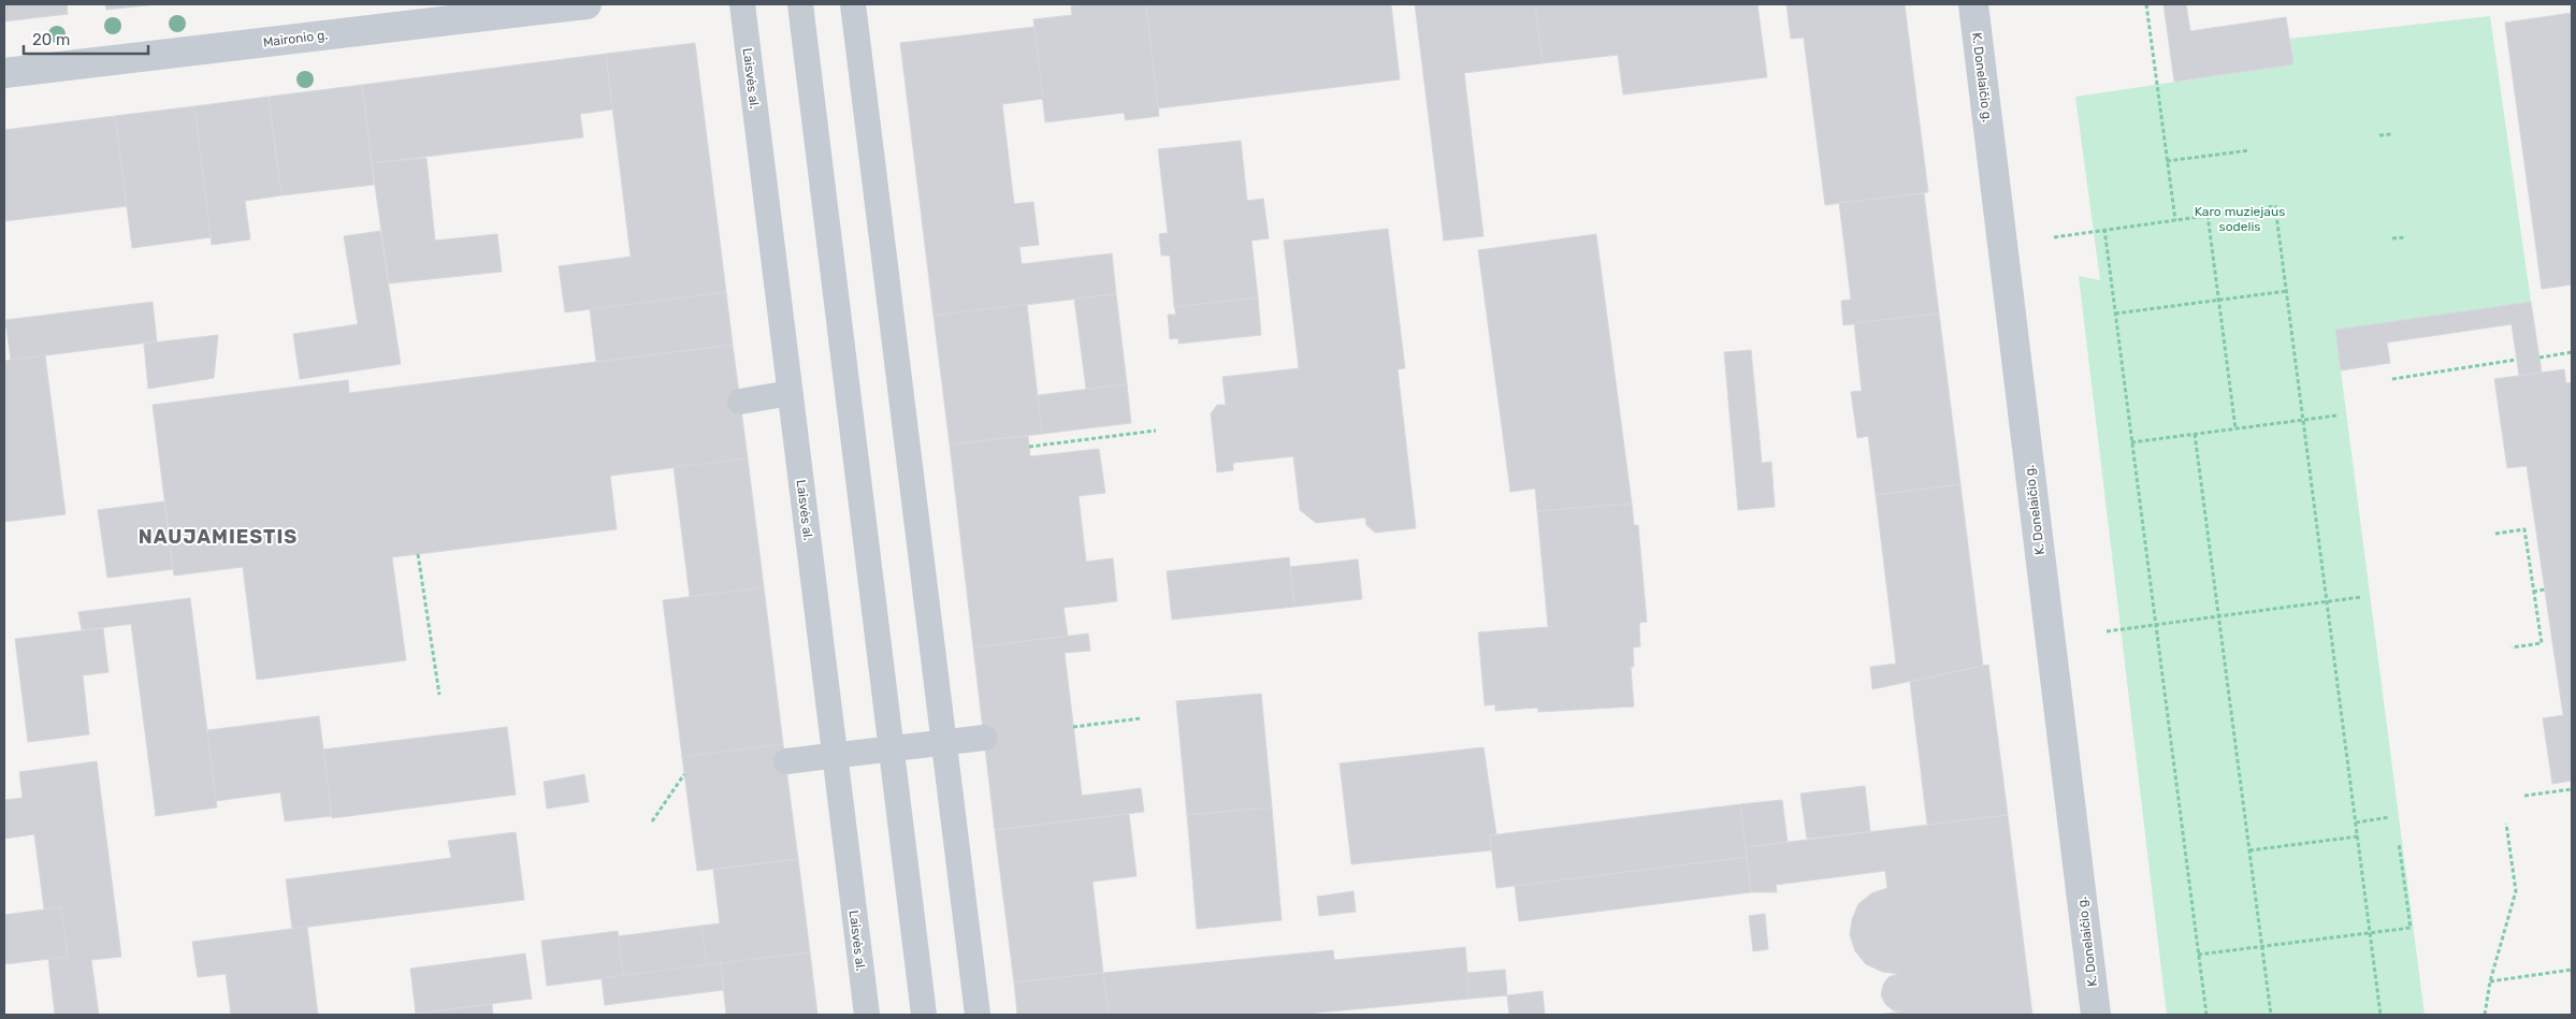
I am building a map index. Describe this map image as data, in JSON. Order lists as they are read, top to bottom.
{
  "streets": {
    "street": ["Maironio g.", "K. Donelaičio g.", "Laisvės al."]
  },
  "districts": ["NAUJAMIESTIS"],
  "parks": ["Karo muziejaus sodelis"],
  "scale_bar": "20 m"
}
